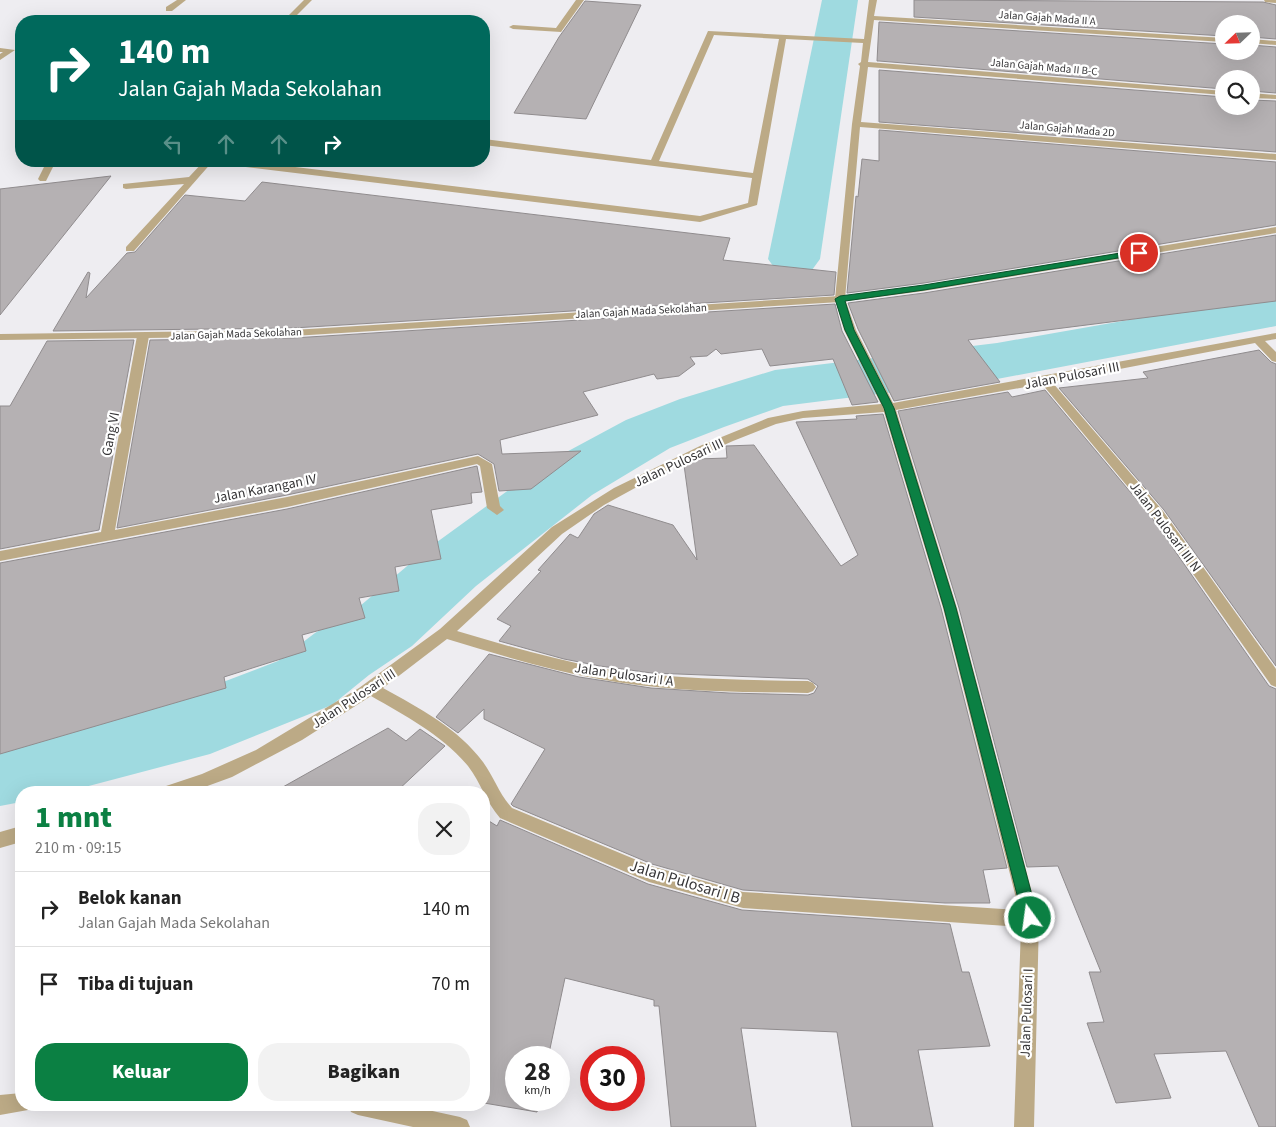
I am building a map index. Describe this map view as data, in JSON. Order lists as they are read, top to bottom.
{
  "streets": {
    "street": [
      "Jalan Gajah Mada II A",
      "Jalan Gajah Mada II B-C",
      "Jalan Gajah Mada 2D",
      "Jalan Gajah Mada Sekolahan",
      "Jalan Pulosari III",
      "Gang VI",
      "Jalan Karangan IV",
      "Jalan Pulosari III N",
      "Jalan Pulosari I A",
      "Jalan Pulosari I B",
      "Jalan Pulosari I"
    ]
  },
  "crossings": [
    ["Jalan Gajah Mada Sekolahan", "Gang VI"],
    ["Jalan Gajah Mada Sekolahan", "Jalan Pulosari I"],
    ["Jalan Pulosari III", "Jalan Pulosari III N"],
    ["Jalan Pulosari III", "Jalan Pulosari I A"],
    ["Jalan Pulosari III", "Jalan Pulosari I B"],
    ["Jalan Pulosari III", "Jalan Pulosari I"],
    ["Gang VI", "Jalan Karangan IV"],
    ["Jalan Pulosari I B", "Jalan Pulosari I"]
  ],
  "north": "bottom left",
  "page": {
    "turn": ["140 m", "Jalan Gajah Mada Sekolahan"],
    "heading": ["1 mnt", "210 m · 09:15"],
    "list": [
      {
        "name": "Belok kanan",
        "note": "Jalan Gajah Mada Sekolahan",
        "value": "140 m"
      },
      {
        "name": "Tiba di tujuan",
        "value": "70 m"
      }
    ],
    "buttons": ["Keluar", "Bagikan"],
    "speed": "28 km/h",
    "limit": "30"
  }
}
